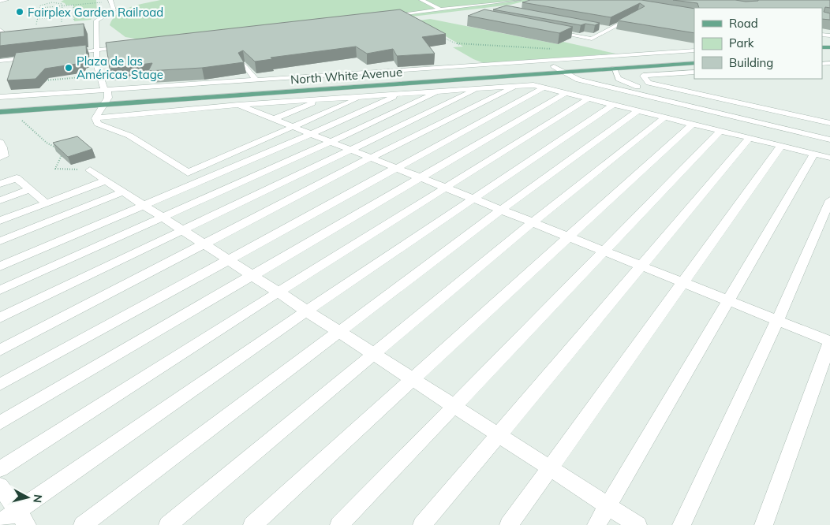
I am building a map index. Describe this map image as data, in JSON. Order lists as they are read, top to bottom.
{
  "streets": {
    "main road": ["North White Avenue"]
  },
  "places": ["Fairplex Garden Railroad", "Plaza de las Américas Stage"],
  "legend": ["Road", "Park", "Building"],
  "north": "right"
}
